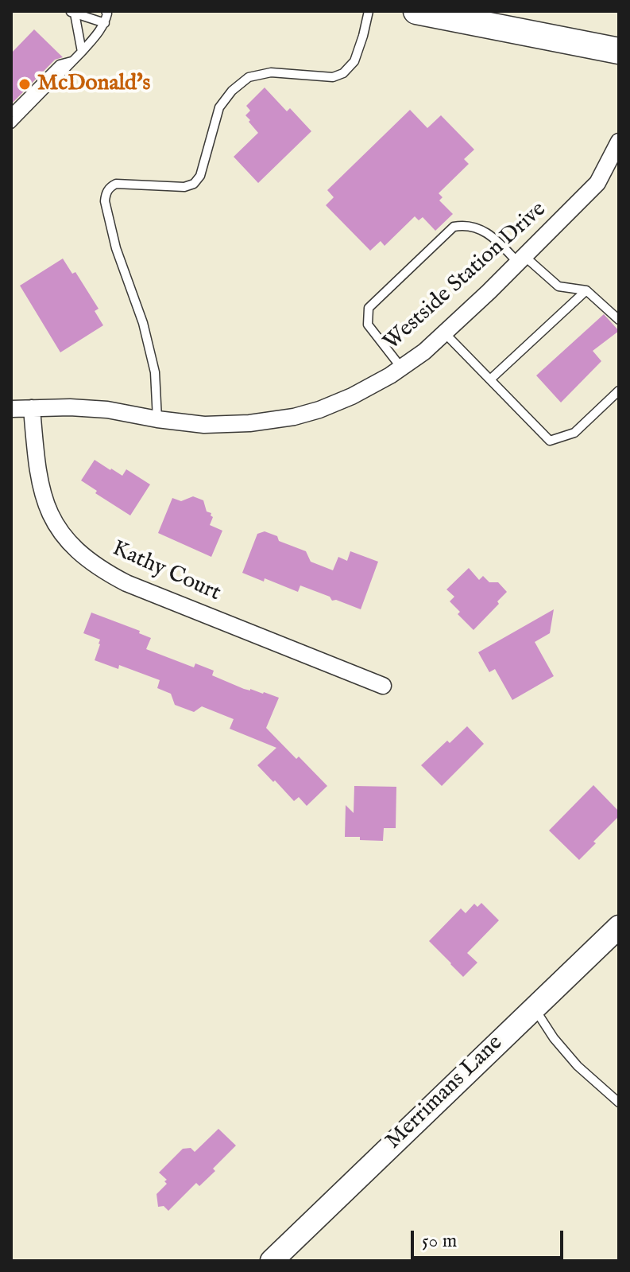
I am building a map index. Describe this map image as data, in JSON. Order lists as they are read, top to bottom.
{
  "streets": {
    "main road": ["Merrimans Lane"],
    "street": ["Westside Station Drive", "Kathy Court"]
  },
  "crossings": [
    ["Westside Station Drive", "Kathy Court"]
  ],
  "places": ["McDonald's"],
  "scale_bar": "50 m"
}
